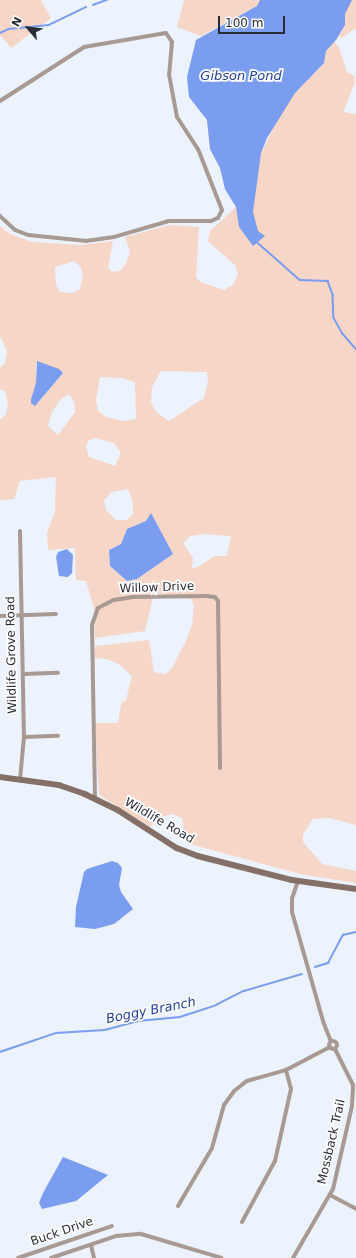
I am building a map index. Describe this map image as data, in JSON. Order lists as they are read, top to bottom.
{
  "streets": {
    "street": [
      "Willow Drive",
      "Wildlife Grove Road",
      "Wildlife Road",
      "Mossback Trail",
      "Buck Drive"
    ]
  },
  "crossings": [
    ["Willow Drive", "Wildlife Road"],
    ["Wildlife Grove Road", "Wildlife Road"],
    ["Wildlife Road", "Mossback Trail"]
  ],
  "water": ["Gibson Pond", "Boggy Branch"],
  "scale_bar": "100 m",
  "north": "top left"
}
